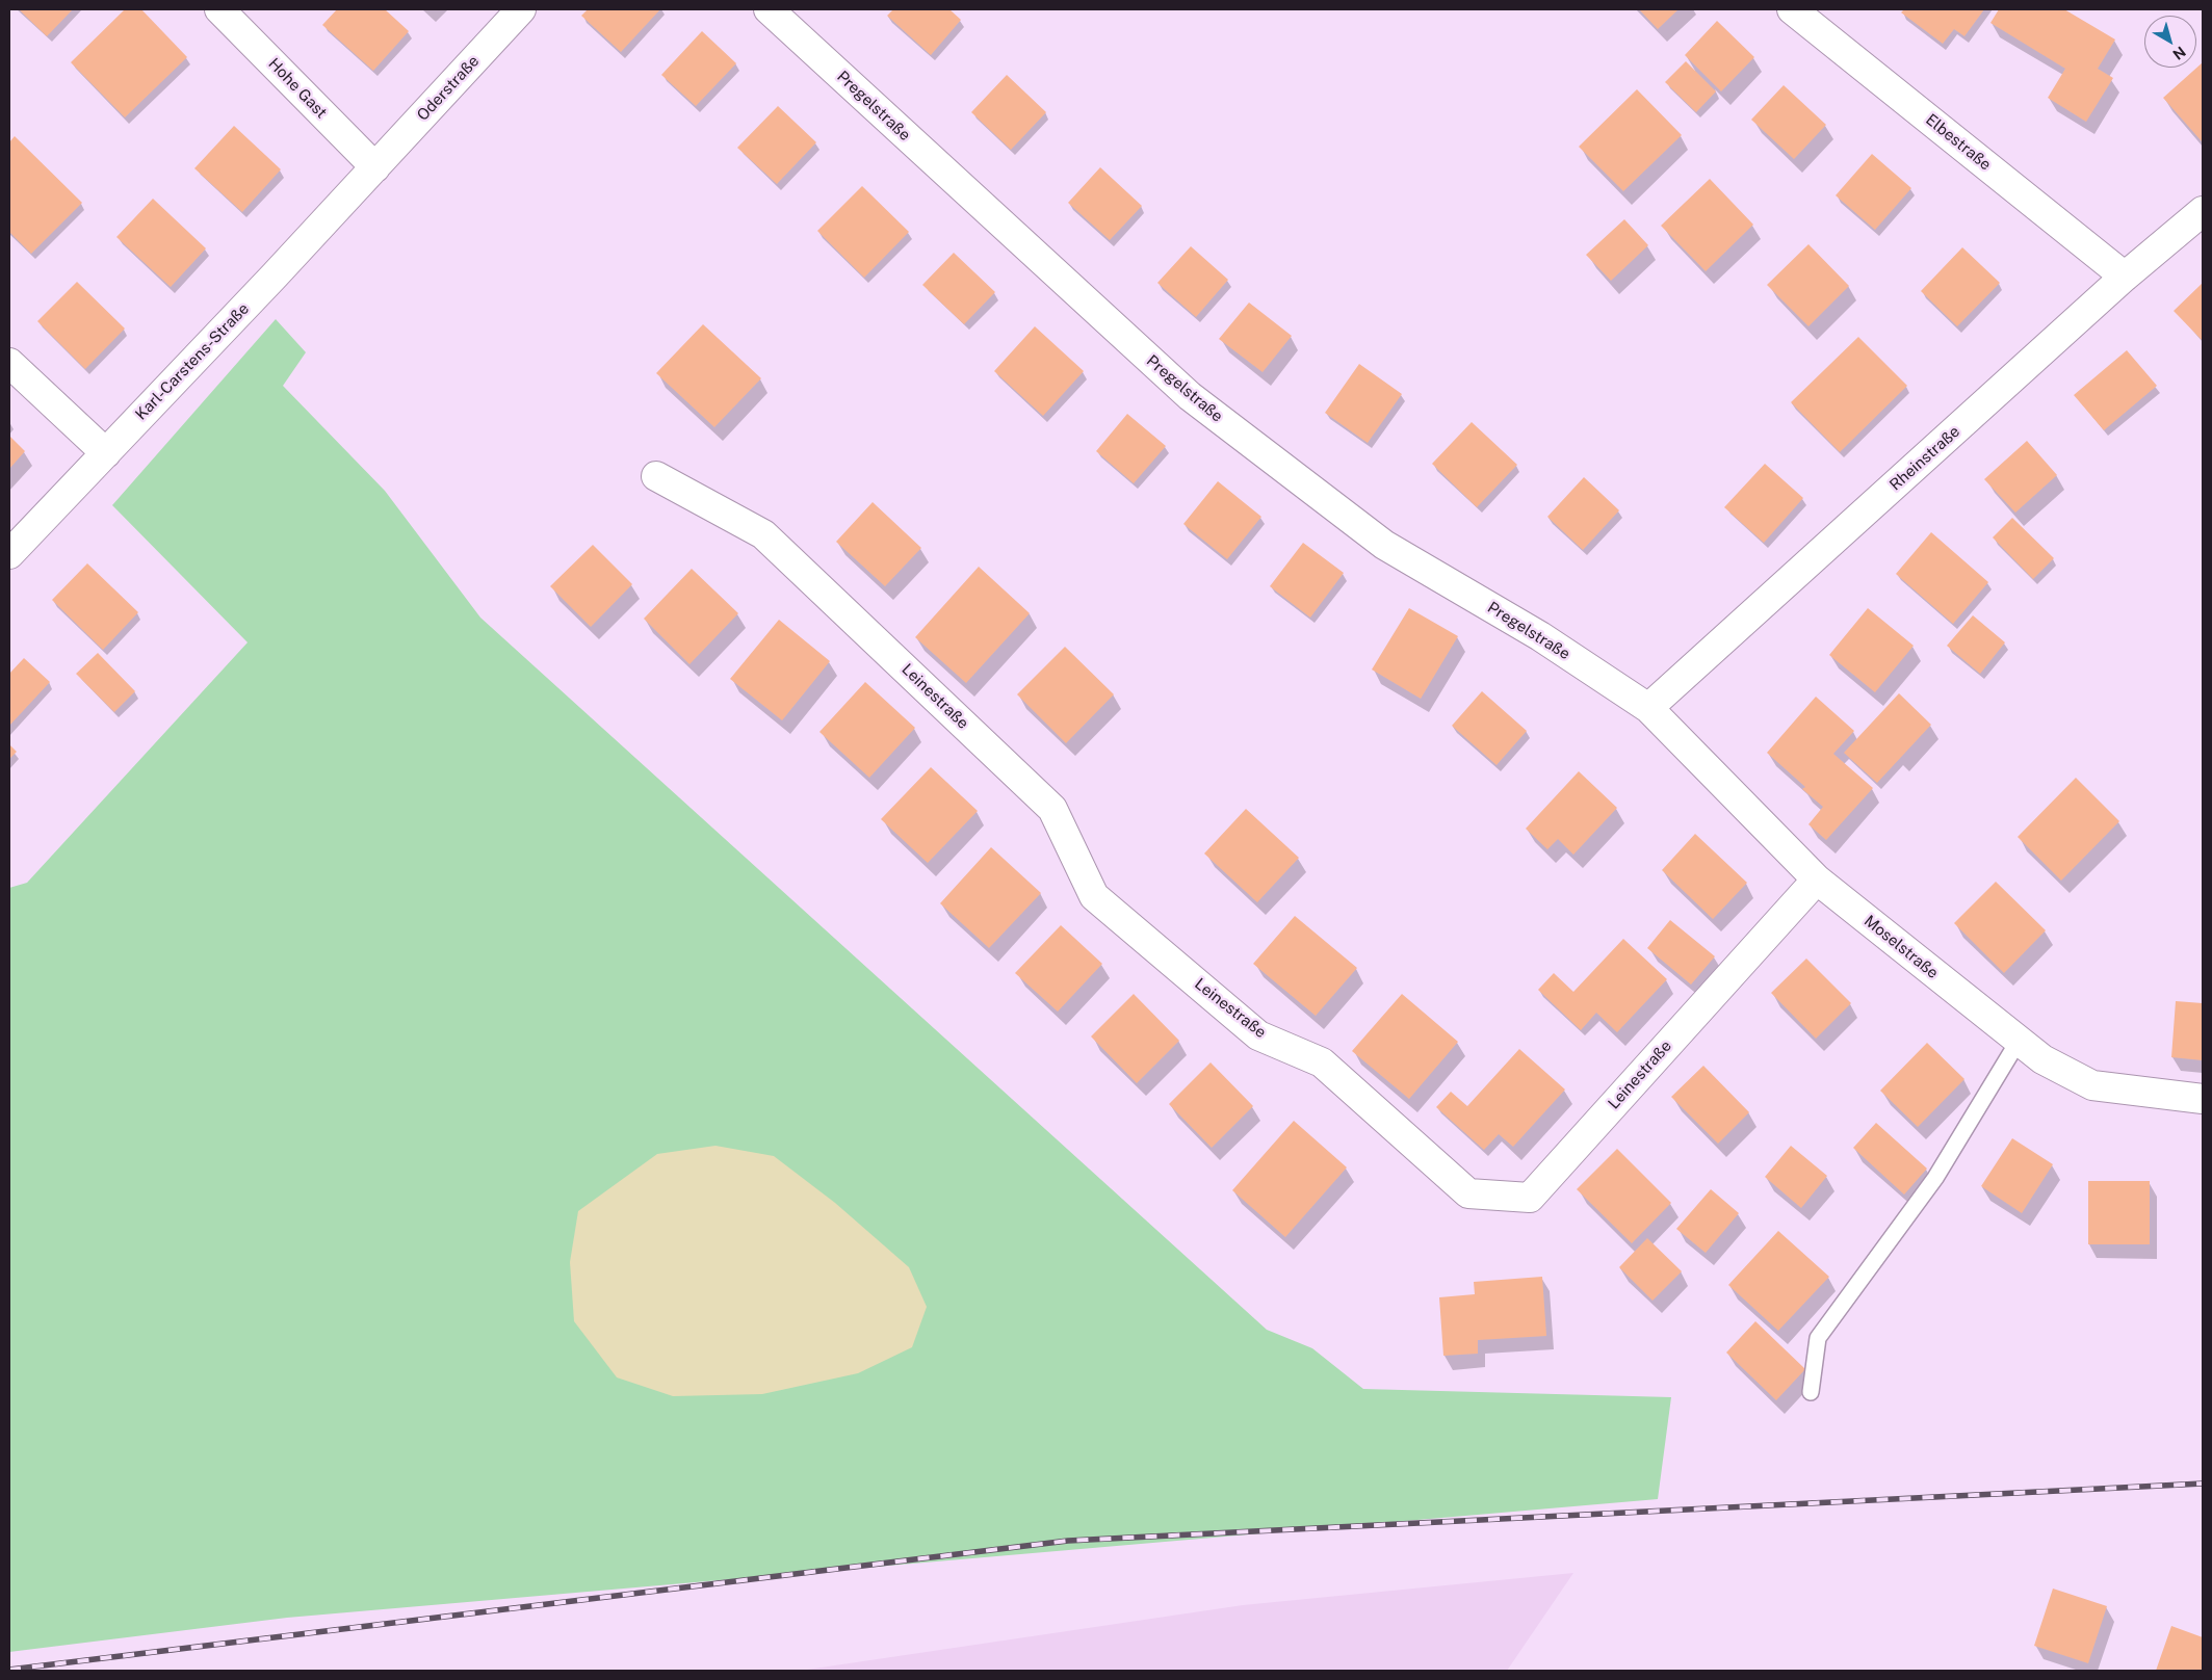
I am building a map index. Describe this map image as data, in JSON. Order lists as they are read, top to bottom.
{
  "streets": {
    "street": [
      "Hohe Gast",
      "Oderstraße",
      "Pregelstraße",
      "Elbestraße",
      "Karl-Carstens-Straße",
      "Rheinstraße",
      "Leinestraße",
      "Moselstraße"
    ]
  },
  "crossings": [
    ["Hohe Gast", "Oderstraße"],
    ["Hohe Gast", "Karl-Carstens-Straße"],
    ["Oderstraße", "Karl-Carstens-Straße"],
    ["Pregelstraße", "Rheinstraße"],
    ["Pregelstraße", "Moselstraße"],
    ["Elbestraße", "Rheinstraße"],
    ["Rheinstraße", "Moselstraße"],
    ["Leinestraße", "Moselstraße"]
  ],
  "north": "bottom right"
}
